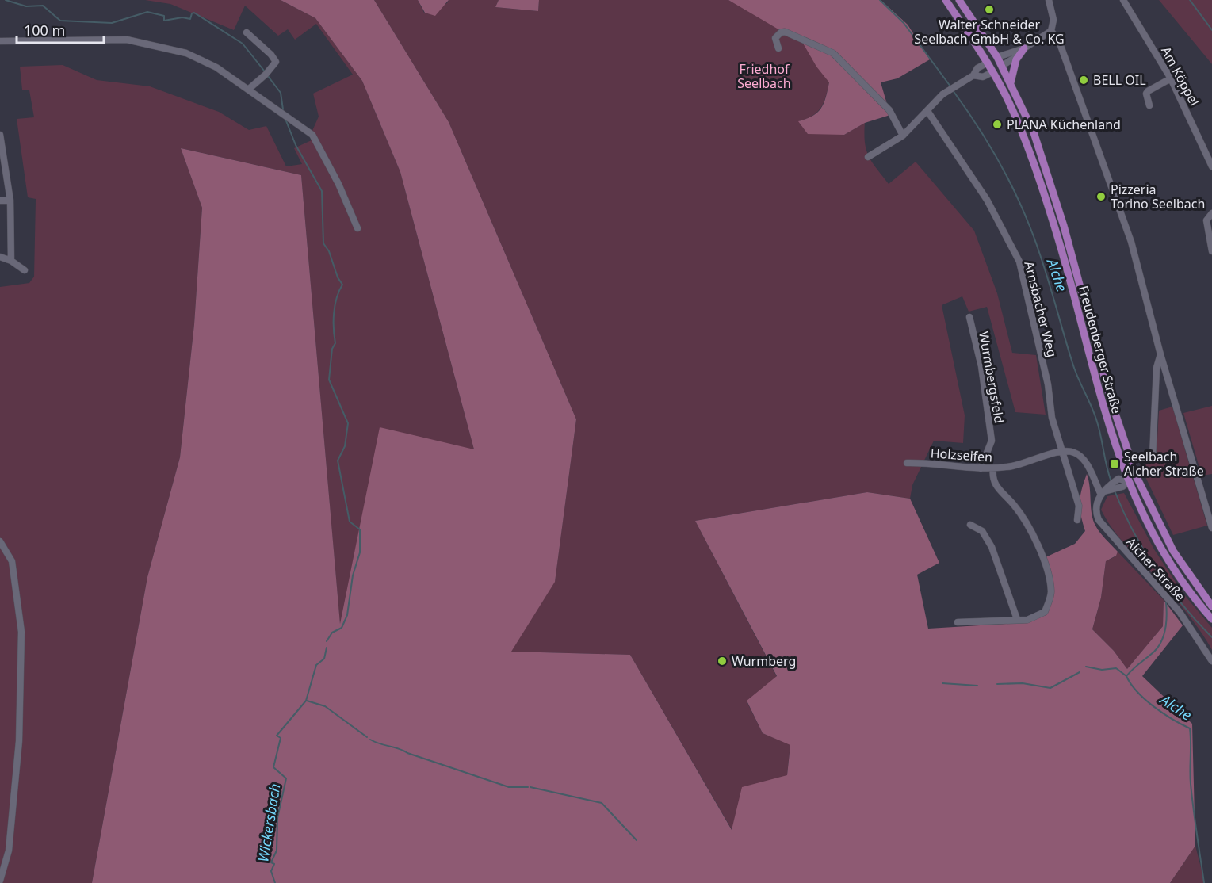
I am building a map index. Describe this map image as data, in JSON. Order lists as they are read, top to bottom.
{
  "streets": {
    "main road": ["Freudenberger Straße"],
    "street": [
      "Am Köppel",
      "Arnsbacher Weg",
      "Wurmbergsfeld",
      "Holzseifen",
      "Alcher Straße"
    ]
  },
  "crossings": [
    ["Arnsbacher Weg", "Holzseifen"],
    ["Wurmbergsfeld", "Holzseifen"]
  ],
  "water": ["Alche", "Wickersbach"],
  "parks": ["Friedhof Seelbach"],
  "places": {
    "other": [
      "Walter Schneider Seelbach GmbH & Co. KG",
      "BELL OIL",
      "PLANA Küchenland",
      "Pizzeria Torino Seelbach",
      "Wurmberg"
    ],
    "transit": ["Seelbach Alcher Straße"]
  },
  "scale_bar": "100 m"
}
